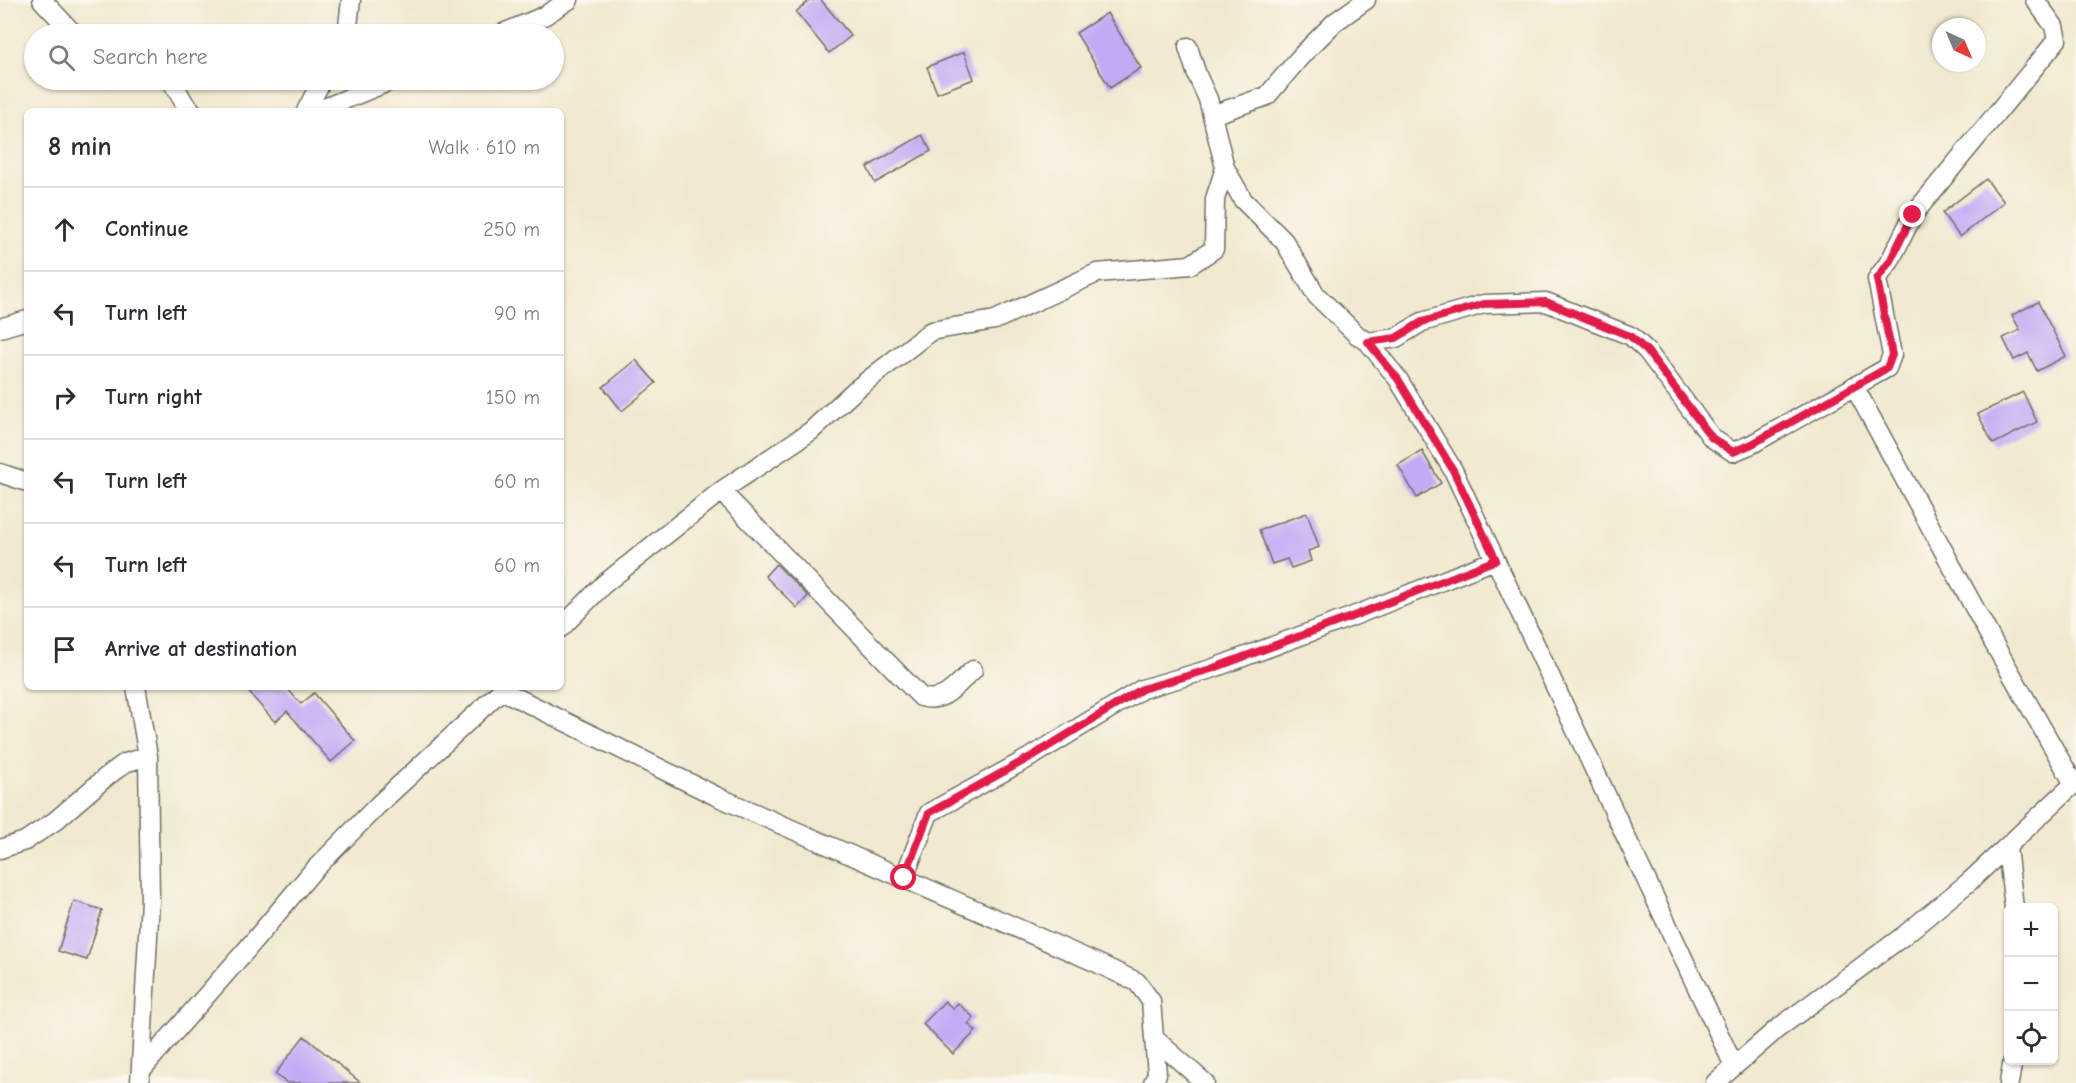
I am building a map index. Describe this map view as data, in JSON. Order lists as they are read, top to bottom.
{
  "north": "bottom right",
  "page": {
    "search": "Search here",
    "heading": ["8 min", "Walk · 610 m"],
    "list": [
      ["Continue", "250 m"],
      ["Turn left", "90 m"],
      ["Turn right", "150 m"],
      ["Turn left", "60 m"],
      ["Turn left", "60 m"],
      "Arrive at destination"
    ],
    "map_buttons": ["+", "−"]
  }
}
